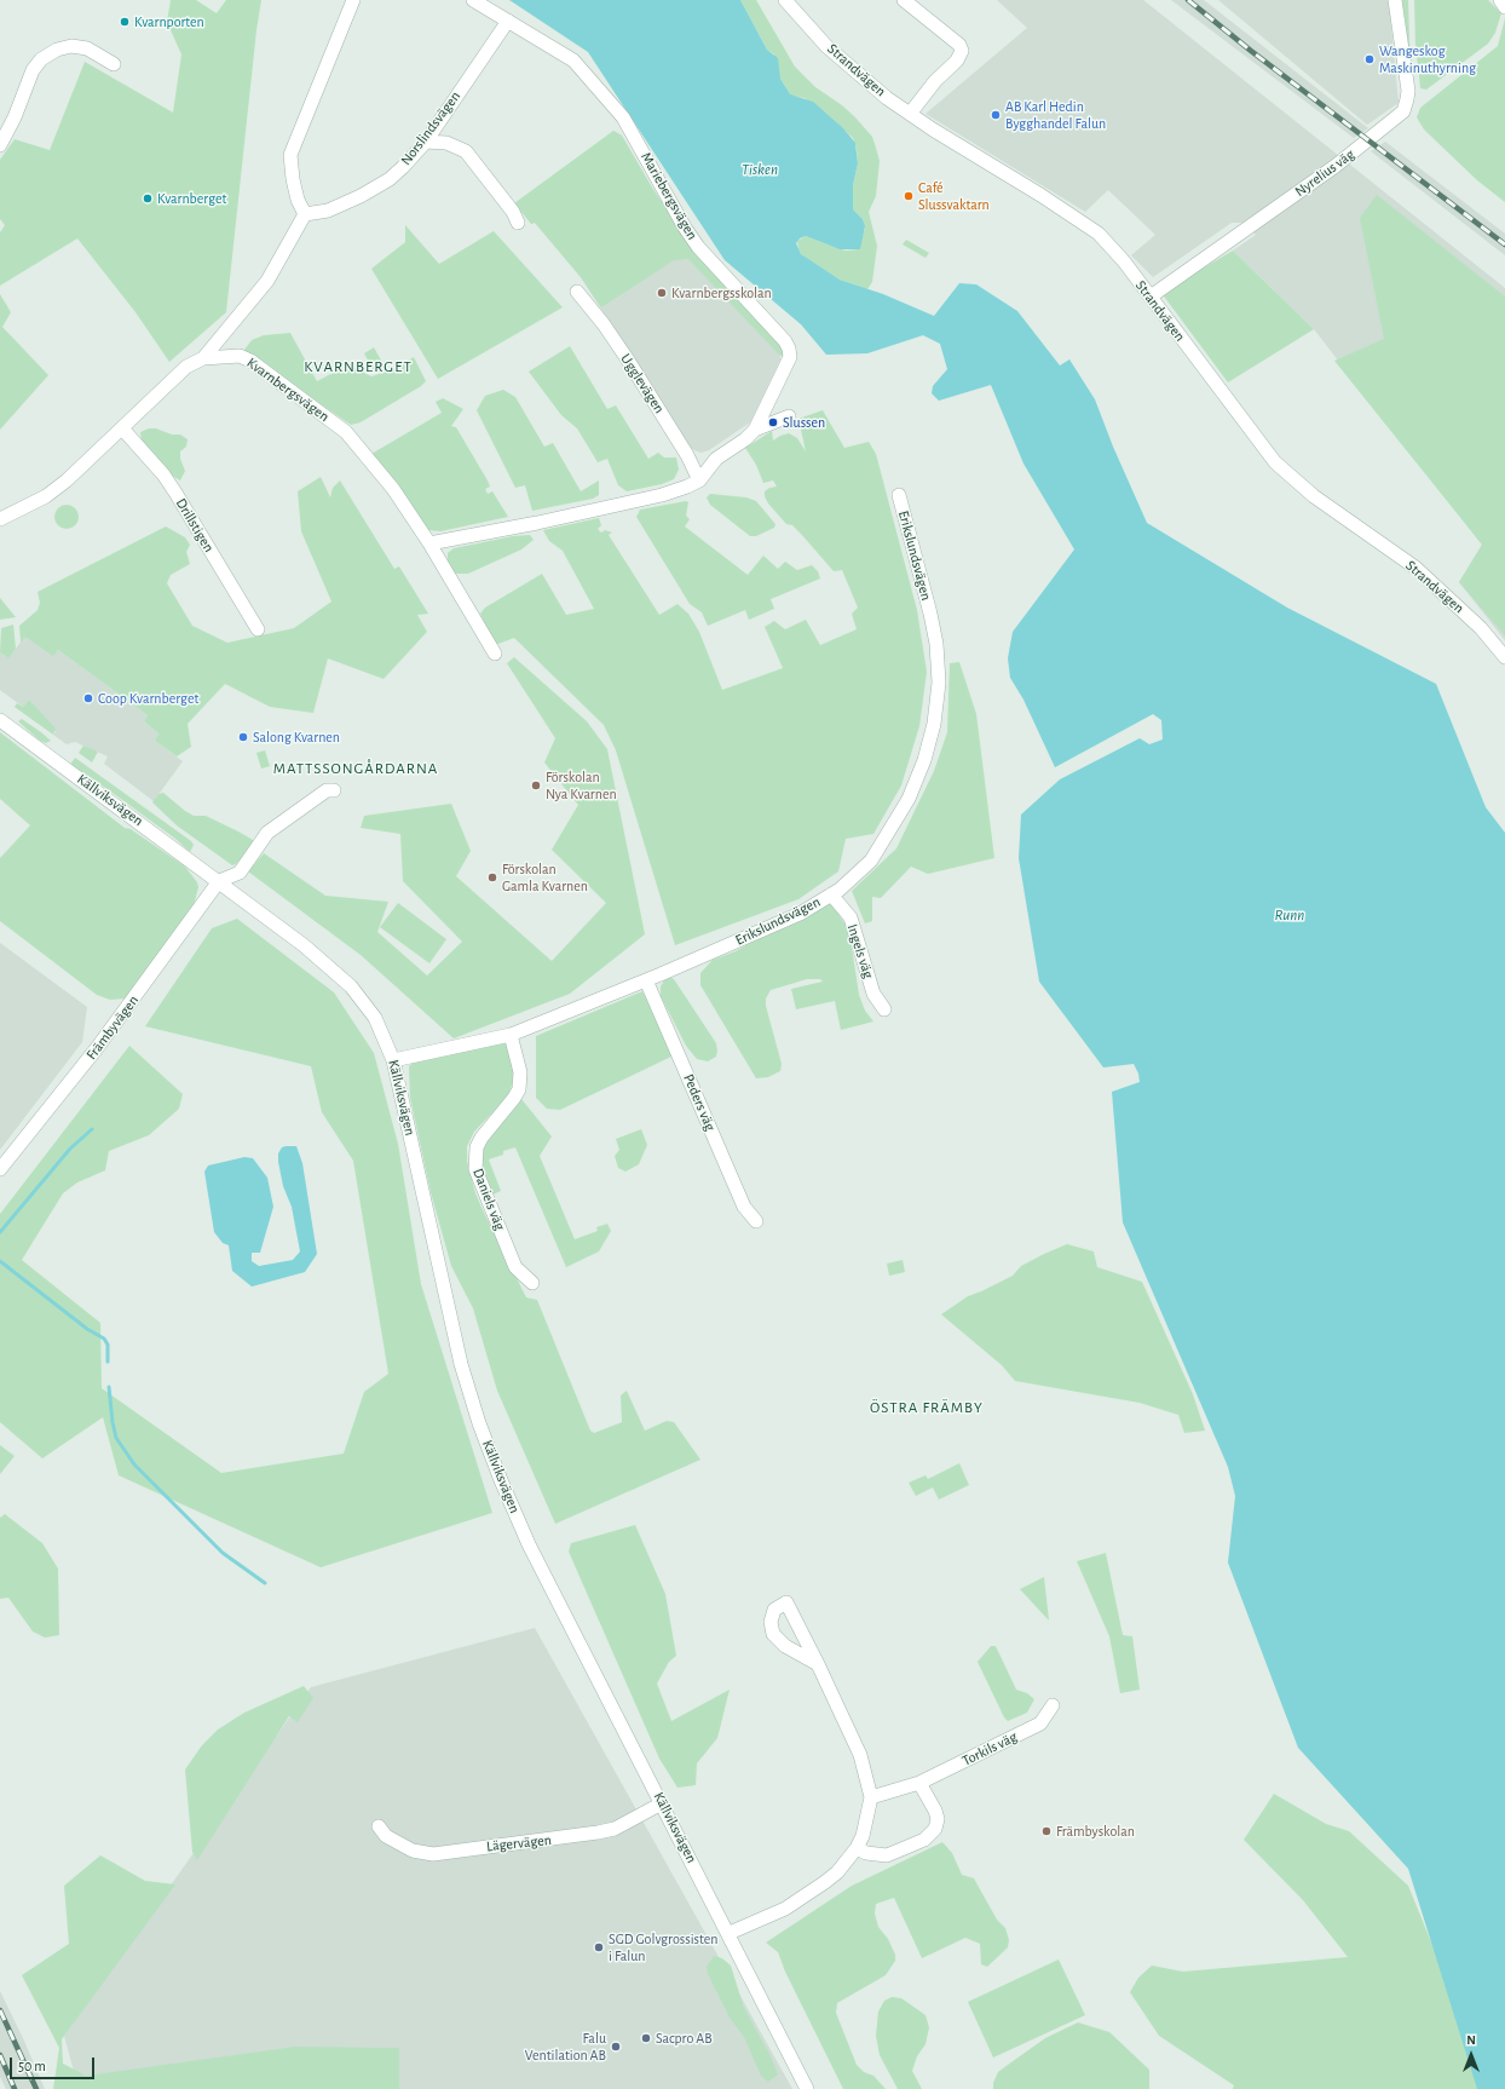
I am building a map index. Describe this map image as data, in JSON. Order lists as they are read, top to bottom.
{
  "streets": {
    "street": [
      "Strandvägen",
      "Norslindsvägen",
      "Nyrelius väg",
      "Mariebergsvägen",
      "Ugglevägen",
      "Kvarnbergsvägen",
      "Drillstigen",
      "Erikslundsvägen",
      "Källviksvägen",
      "Ingels väg",
      "Främbyvägen",
      "Peders väg",
      "Daniels väg",
      "Torkils väg",
      "Lägervägen"
    ]
  },
  "crossings": [
    ["Strandvägen", "Nyrelius väg"],
    ["Norslindsvägen", "Mariebergsvägen"],
    ["Kvarnbergsvägen", "Drillstigen"],
    ["Erikslundsvägen", "Källviksvägen"],
    ["Erikslundsvägen", "Ingels väg"],
    ["Erikslundsvägen", "Peders väg"],
    ["Erikslundsvägen", "Daniels väg"],
    ["Källviksvägen", "Främbyvägen"],
    ["Källviksvägen", "Lägervägen"]
  ],
  "districts": ["KVARNBERGET", "MATTSSONGÅRDARNA", "ÖSTRA FRÄMBY"],
  "water": ["Tisken", "Runn"],
  "places": [
    "Kvarnporten",
    "Wangeskog Maskinuthyrning",
    "AB Karl Hedin Bygghandel Falun",
    "Café Slussvaktarn",
    "Kvarnberget",
    "Kvarnbergsskolan",
    "Slussen",
    "Coop Kvarnberget",
    "Salong Kvarnen",
    "Förskolan Nya Kvarnen",
    "Förskolan Gamla Kvarnen",
    "Främbyskolan",
    "SGD Golvgrossisten i Falun",
    "Sacpro AB",
    "Falu Ventilation AB"
  ],
  "scale_bar": "50 m",
  "north": "top"
}
